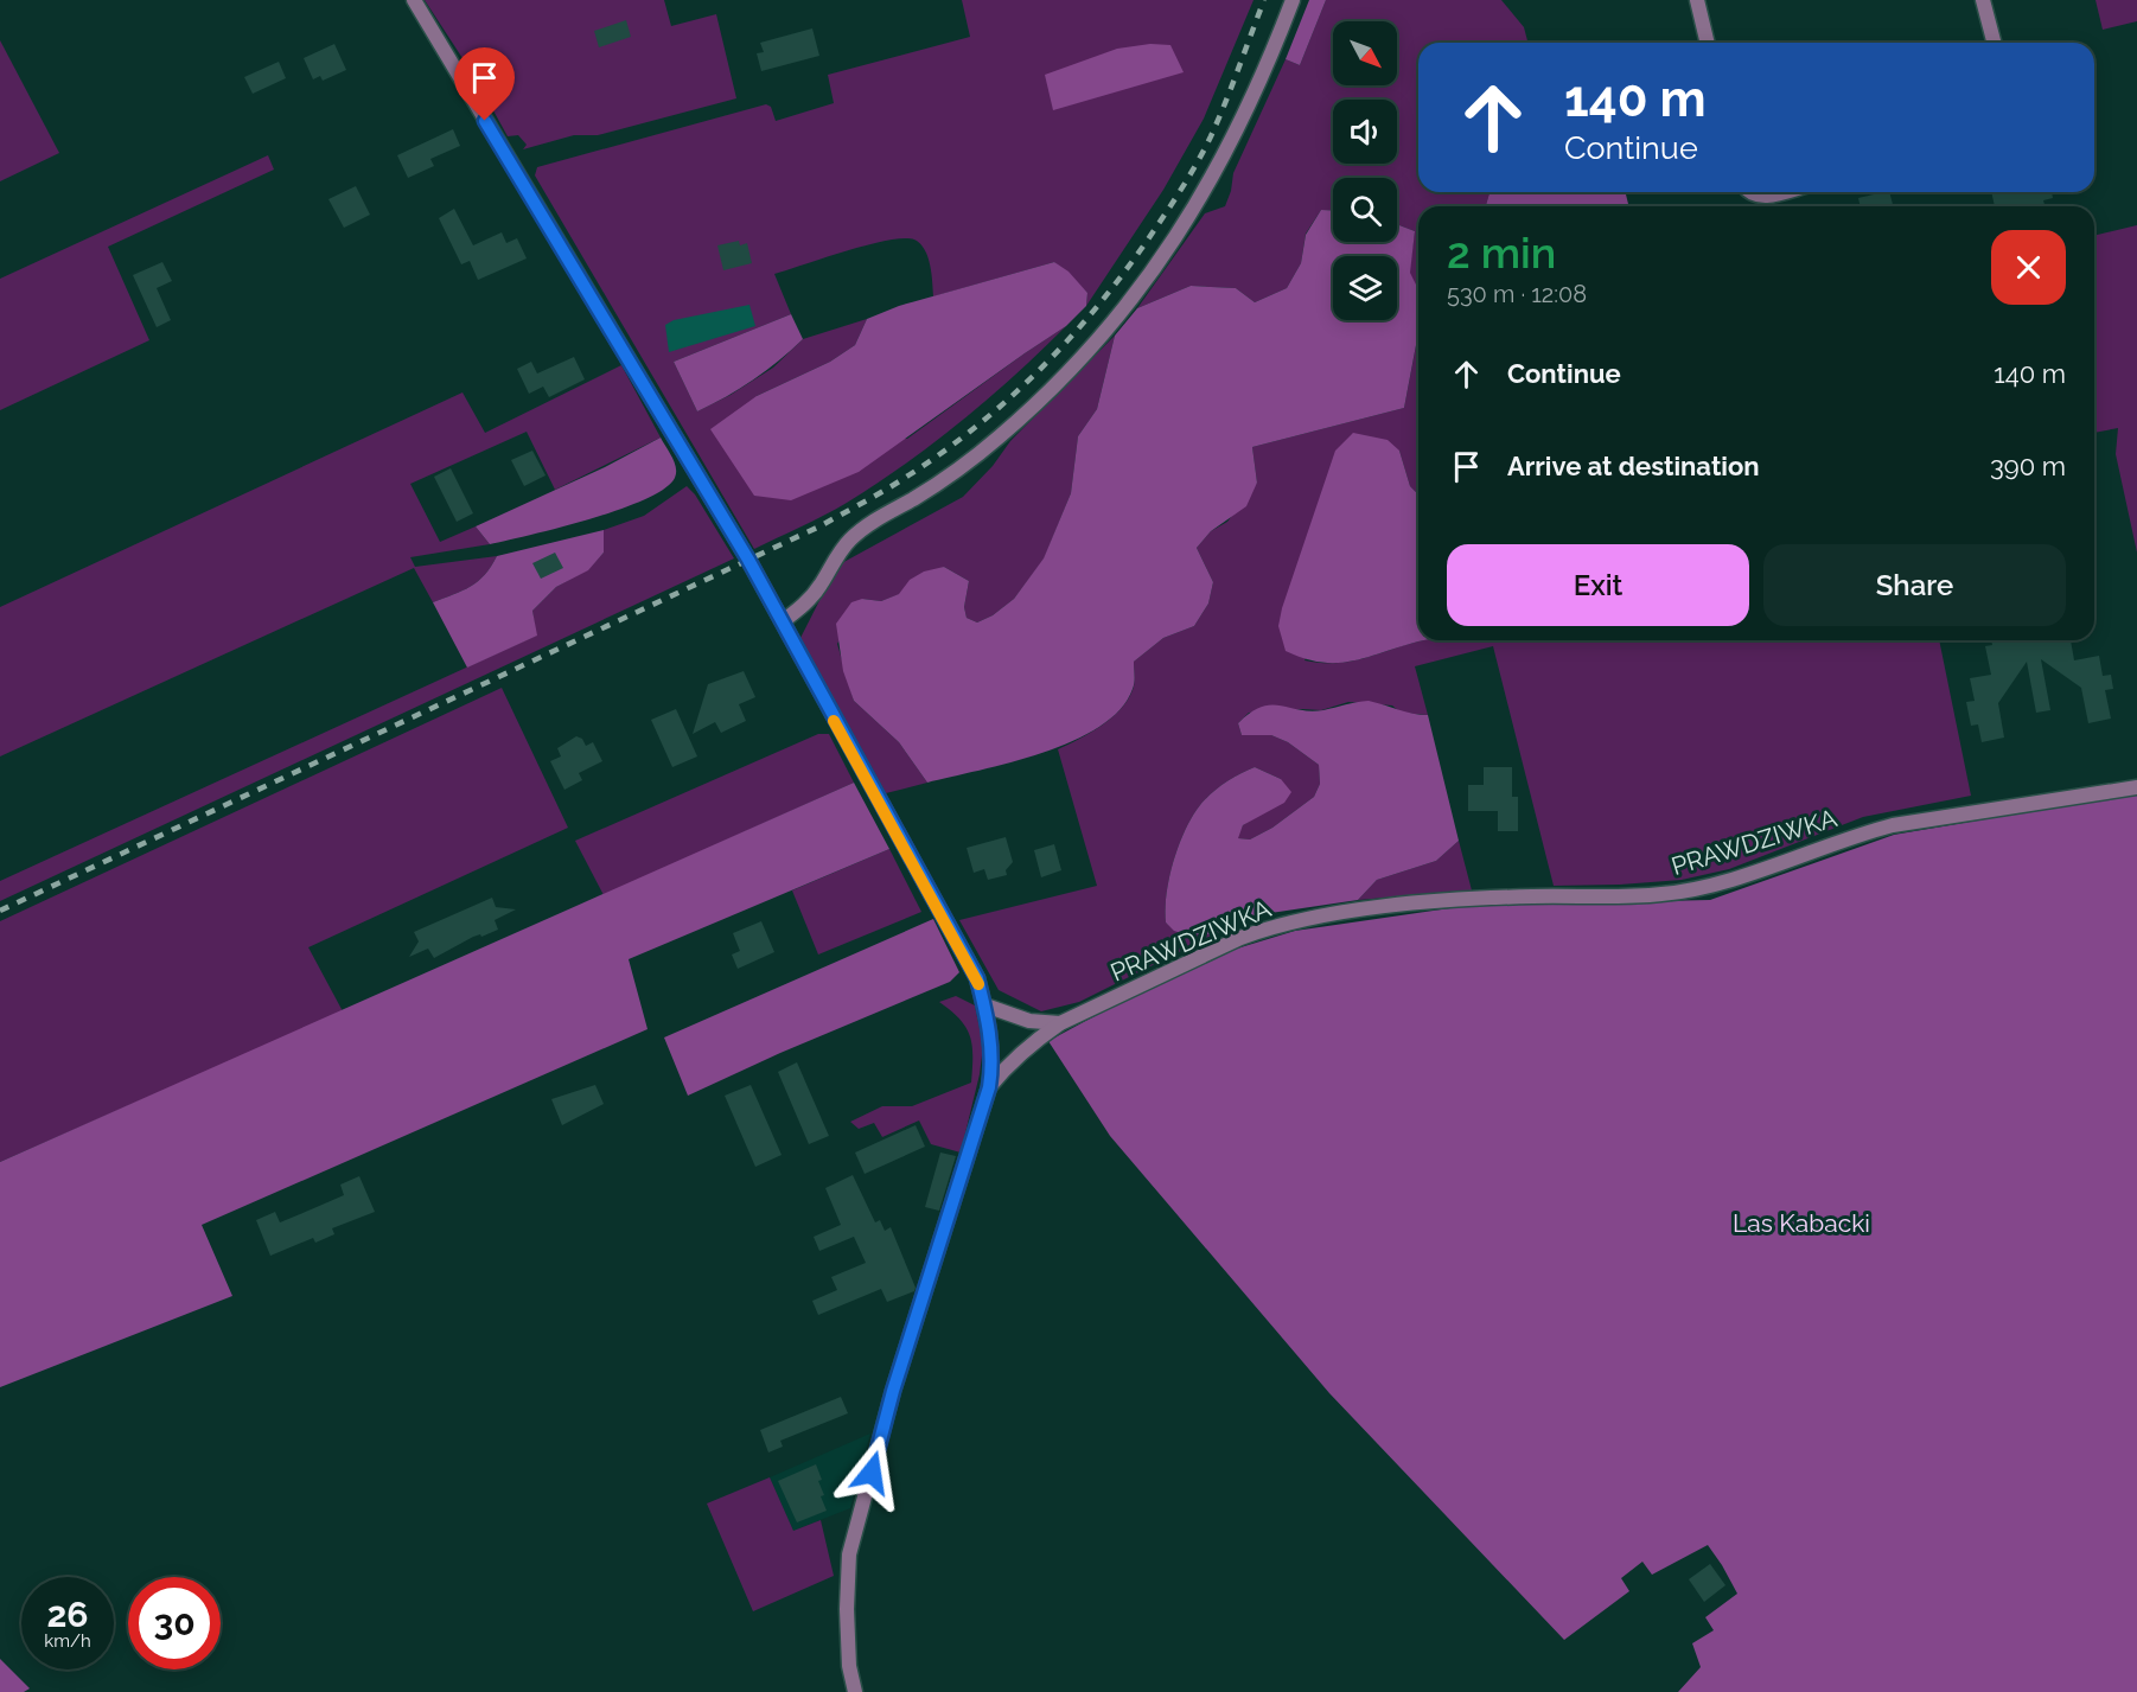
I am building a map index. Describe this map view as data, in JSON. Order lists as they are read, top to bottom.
{
  "streets": {
    "street": ["PRAWDZIWKA"]
  },
  "parks": ["Las Kabacki"],
  "north": "bottom right",
  "page": {
    "turn": ["140 m", "Continue"],
    "heading": ["2 min", "530 m · 12:08"],
    "list": [
      {
        "name": "Continue",
        "value": "140 m"
      },
      {
        "name": "Arrive at destination",
        "value": "390 m"
      }
    ],
    "buttons": ["Exit", "Share"],
    "speed": "26 km/h",
    "limit": "30"
  }
}
